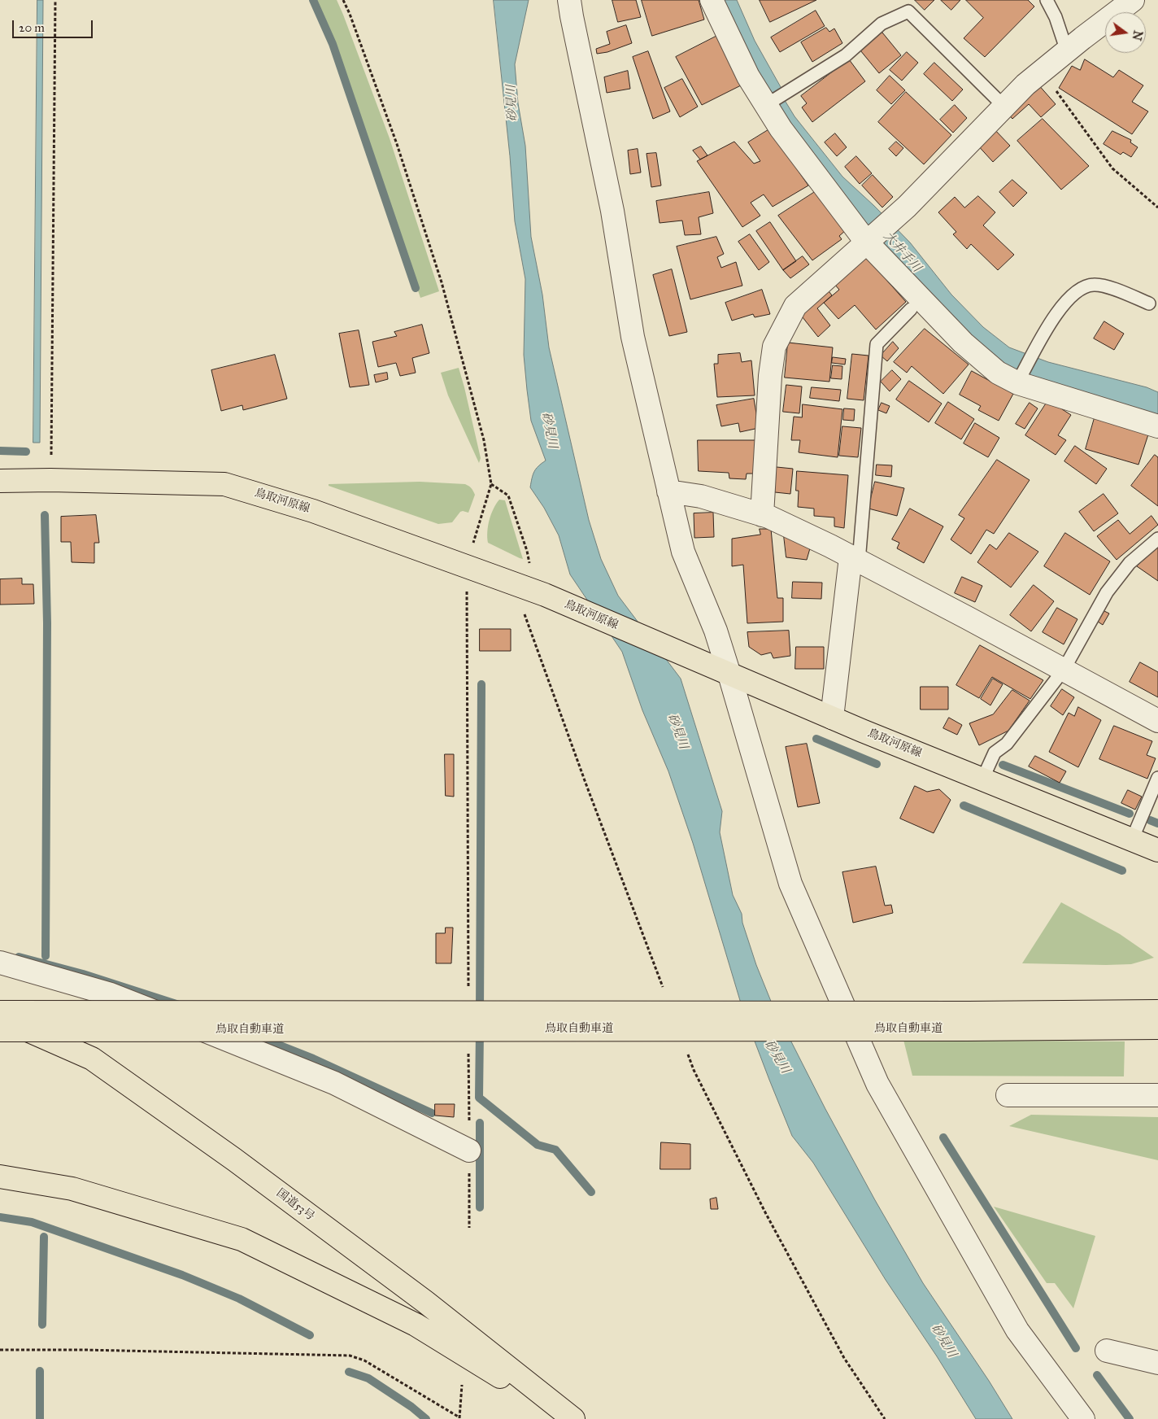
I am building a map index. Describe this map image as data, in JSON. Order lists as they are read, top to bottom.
{
  "streets": {
    "main road": ["鳥取河原線", "鳥取自動車道", "国道53号"]
  },
  "water": ["砂見川", "大井手川"],
  "scale_bar": "20 m",
  "north": "right"
}
